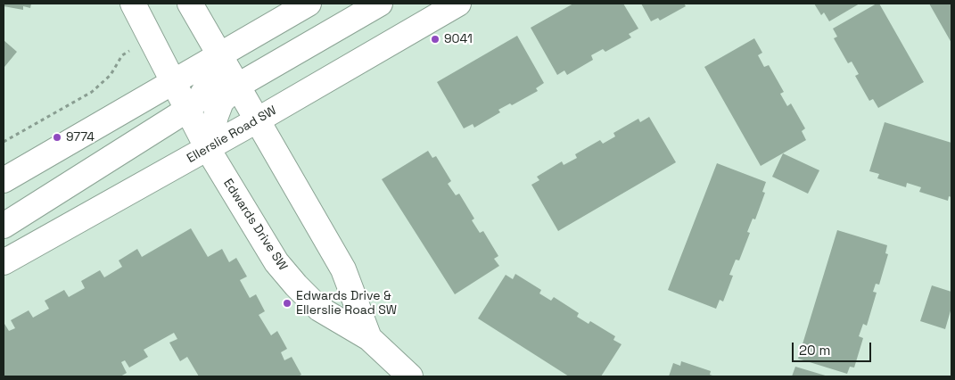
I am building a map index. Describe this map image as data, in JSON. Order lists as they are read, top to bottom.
{
  "streets": {
    "main road": ["Ellerslie Road SW", "Edwards Drive SW"]
  },
  "crossings": [
    ["Ellerslie Road SW", "Edwards Drive SW"]
  ],
  "places": ["9041", "9774", "Edwards Drive & Ellerslie Road SW"],
  "scale_bar": "20 m"
}
